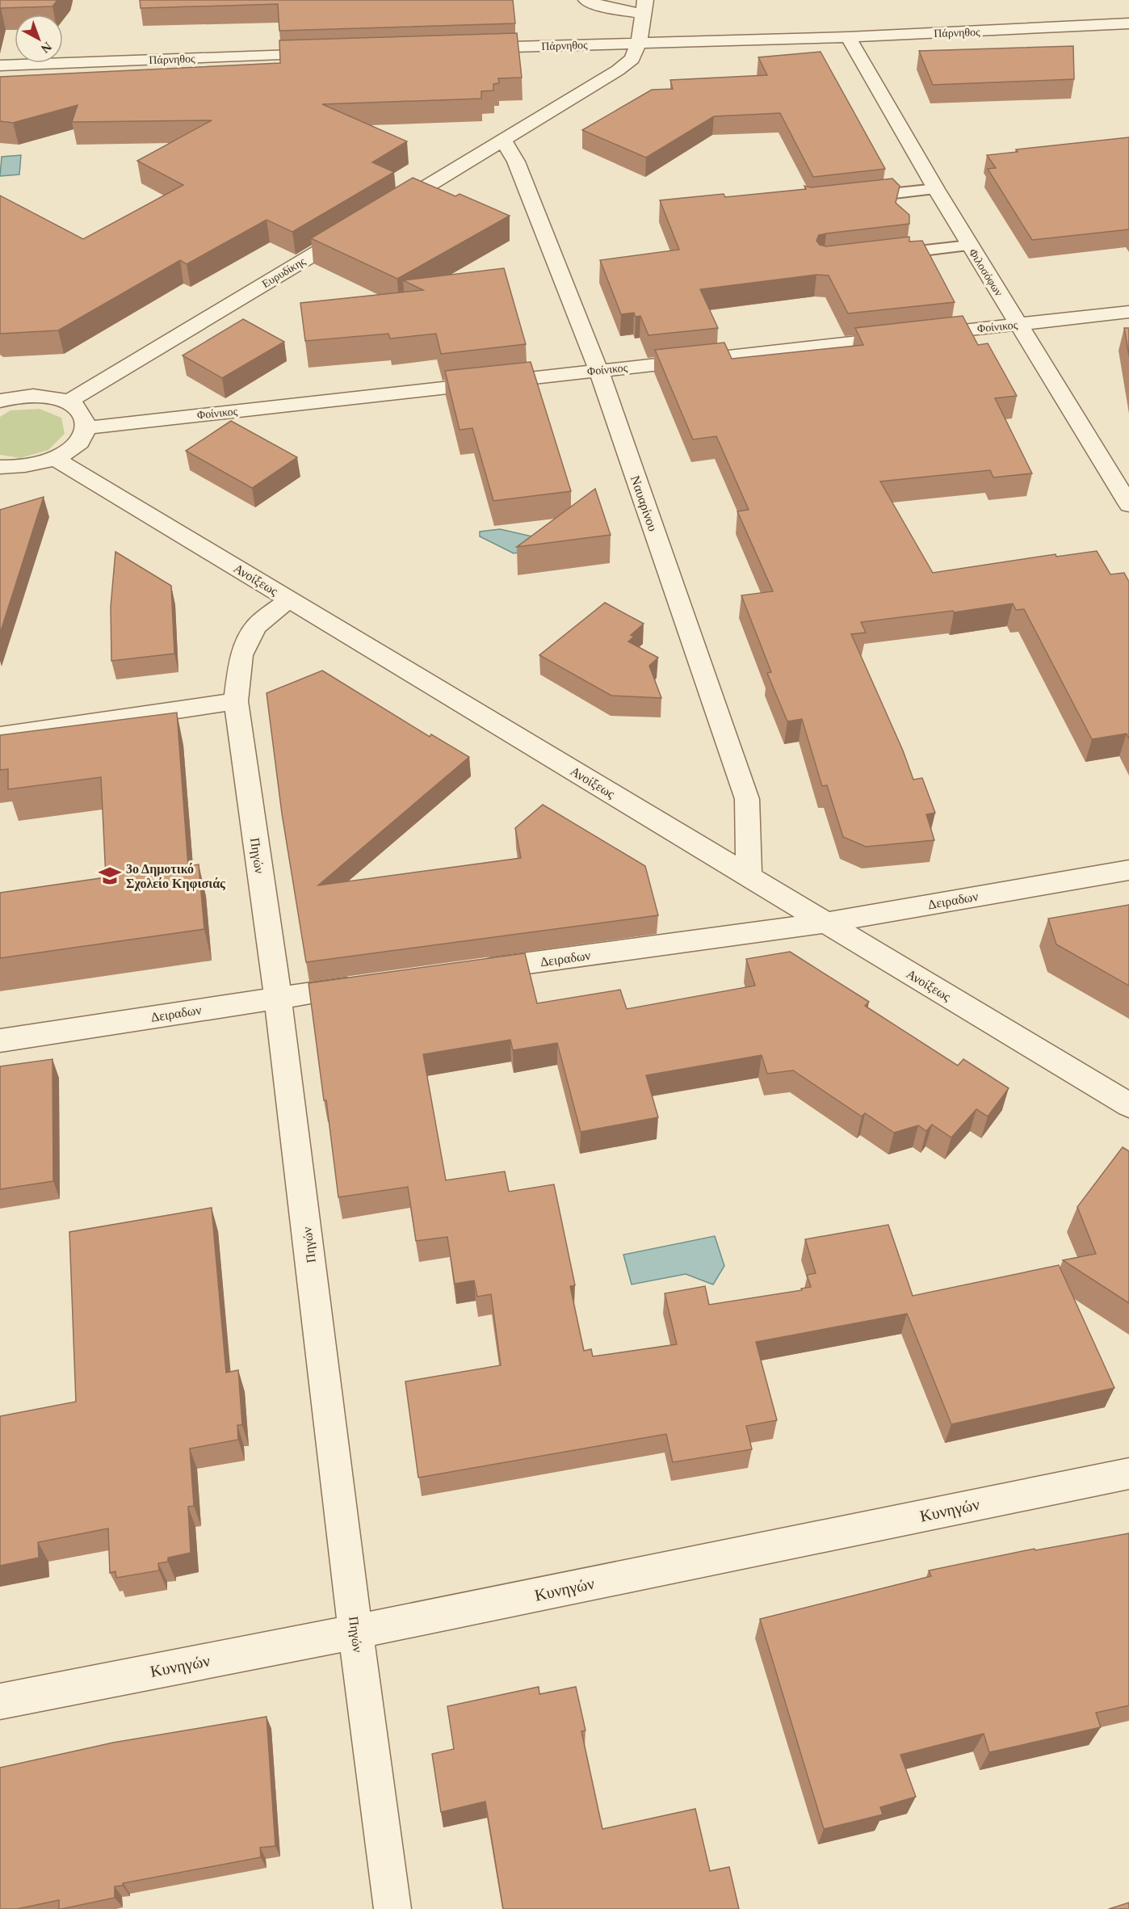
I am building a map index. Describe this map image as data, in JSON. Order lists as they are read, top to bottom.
{
  "streets": {
    "street": [
      "Πάρνηθος",
      "Ευρυδίκης",
      "Φιλοσόφων",
      "Φοίνικος",
      "Ναυαρίνου",
      "Ανοίξεως",
      "Πηγών",
      "Δειραδων",
      "Κυνηγών"
    ]
  },
  "crossings": [
    ["Πάρνηθος", "Φιλοσόφων"],
    ["Φιλοσόφων", "Φοίνικος"],
    ["Φοίνικος", "Ναυαρίνου"],
    ["Ναυαρίνου", "Ανοίξεως"],
    ["Ανοίξεως", "Πηγών"],
    ["Ανοίξεως", "Δειραδων"],
    ["Πηγών", "Δειραδων"],
    ["Πηγών", "Κυνηγών"]
  ],
  "places": {
    "school or university": ["3ο Δημοτικό Σχολείο Κηφισιάς"]
  },
  "north": "bottom right"
}
